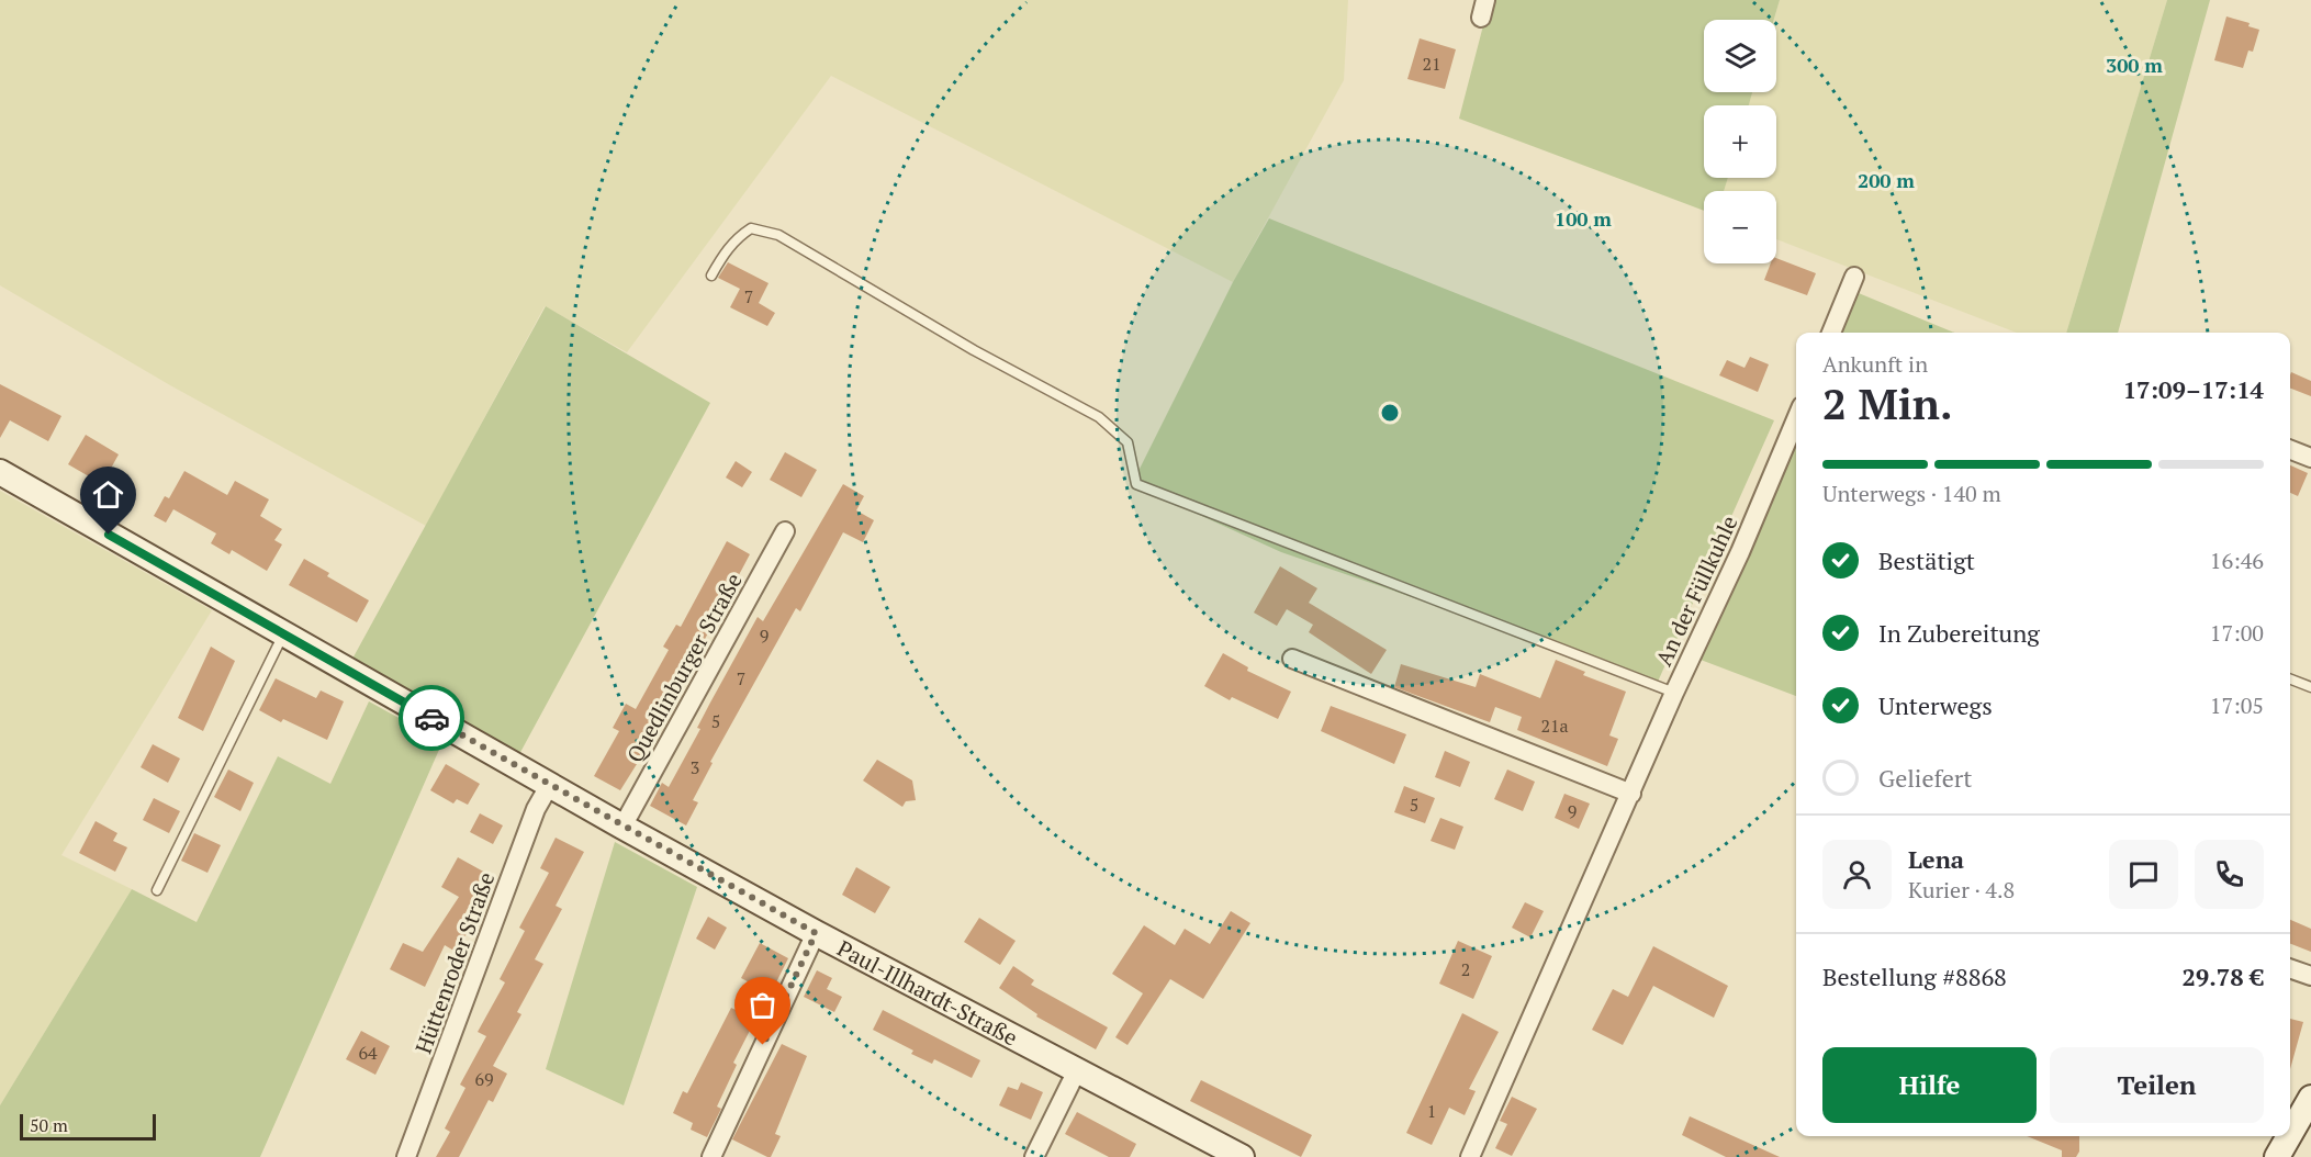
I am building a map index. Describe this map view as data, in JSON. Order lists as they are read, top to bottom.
{
  "streets": {
    "street": [
      "An der Füllkuhle",
      "Quedlinburger Straße",
      "Hüttenroder Straße",
      "Paul-Illhardt-Straße"
    ]
  },
  "crossings": [
    ["Quedlinburger Straße", "Paul-Illhardt-Straße"],
    ["Hüttenroder Straße", "Paul-Illhardt-Straße"]
  ],
  "house_numbers": [
    "21",
    "7",
    "9",
    "7",
    "5",
    "21a",
    "3",
    "5",
    "9",
    "2",
    "64",
    "69",
    "1"
  ],
  "scale_bar": "50 m",
  "page": {
    "map_buttons": ["+", "−"],
    "heading": ["2 Min.", "Ankunft in", "17:09–17:14"],
    "panel": [
      "Lena",
      "Kurier · 4.8",
      "Bestellung #8868",
      "29.78 €"
    ],
    "bar": "Unterwegs · 140 m",
    "list": [
      ["Bestätigt", "16:46"],
      ["In Zubereitung", "17:00"],
      ["Unterwegs", "17:05"],
      "Geliefert"
    ],
    "buttons": ["Hilfe", "Teilen"],
    "scale": "50 m"
  },
  "rings": ["300 m", "200 m", "100 m"]
}
